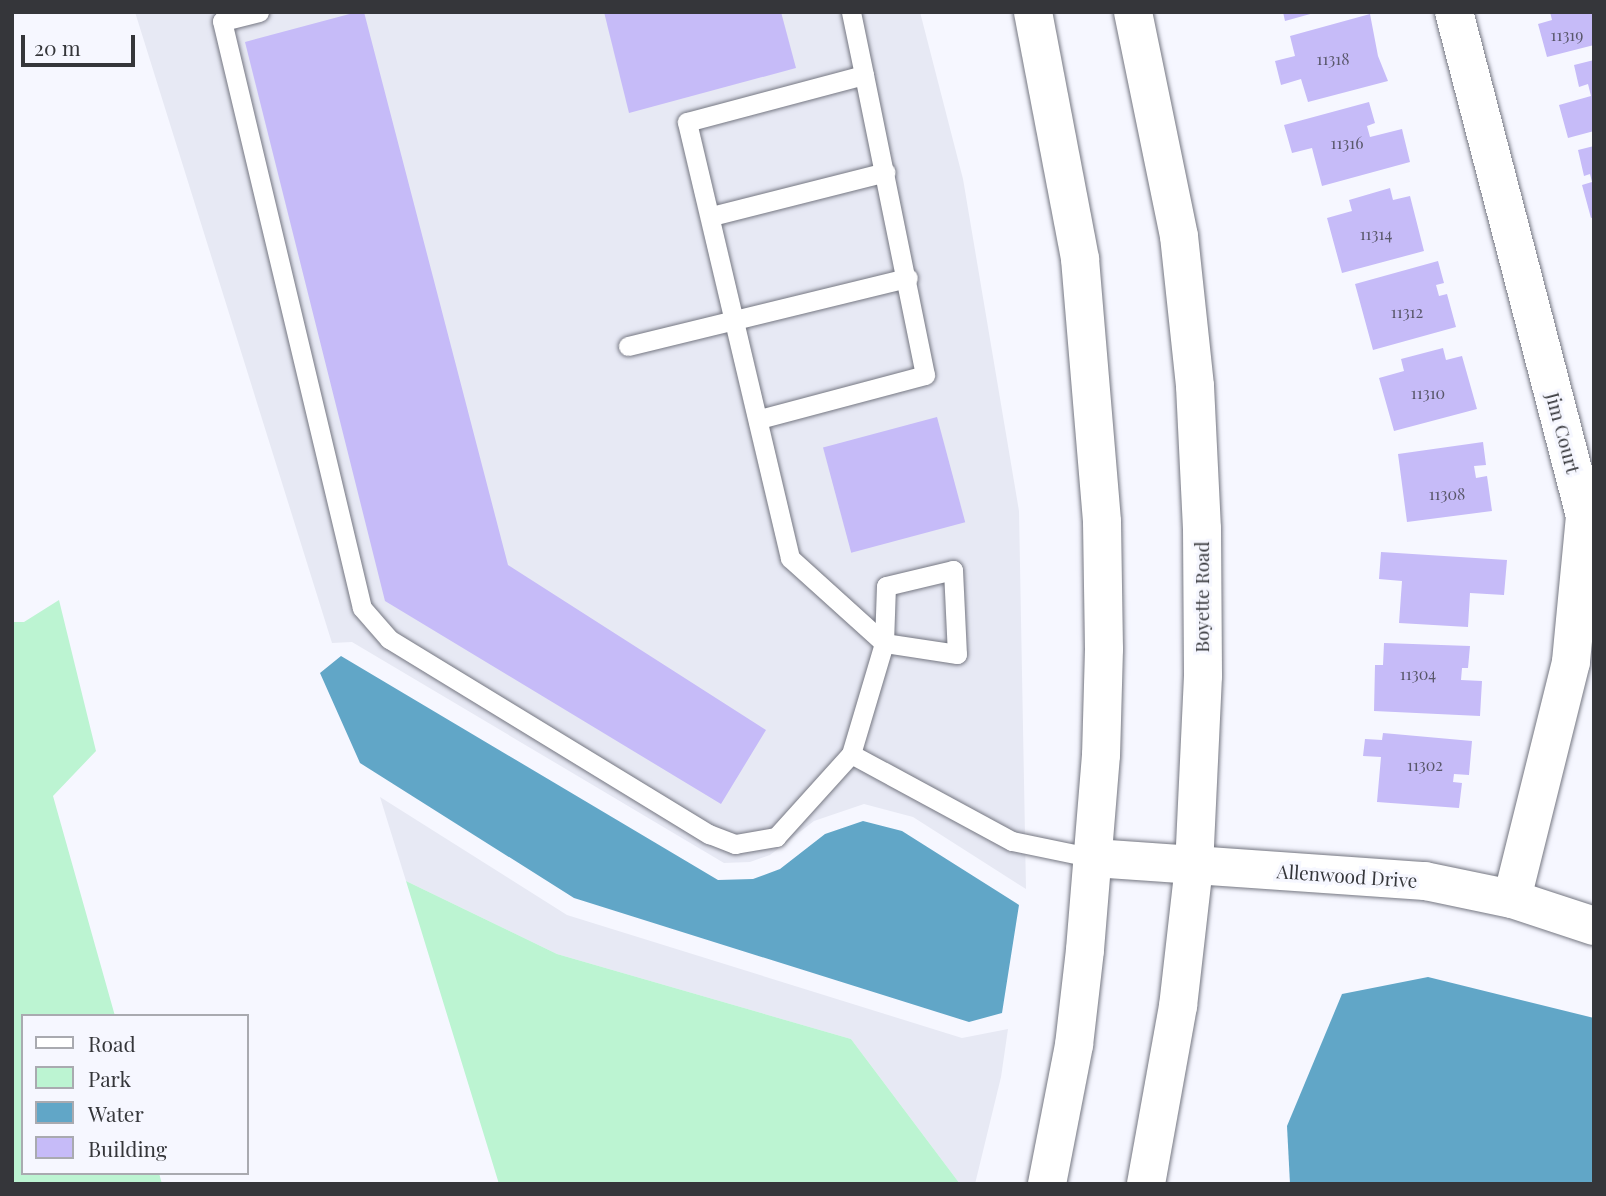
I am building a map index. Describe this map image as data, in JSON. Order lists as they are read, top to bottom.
{
  "streets": {
    "main road": ["Jim Court", "Boyette Road", "Allenwood Drive"]
  },
  "crossings": [
    ["Jim Court", "Allenwood Drive"],
    ["Boyette Road", "Allenwood Drive"]
  ],
  "house_numbers": [
    "11319",
    "11318",
    "11316",
    "11314",
    "11312",
    "11310",
    "11308",
    "11304",
    "11302"
  ],
  "legend": [
    "Road",
    "Park",
    "Water",
    "Building"
  ],
  "scale_bar": "20 m"
}
